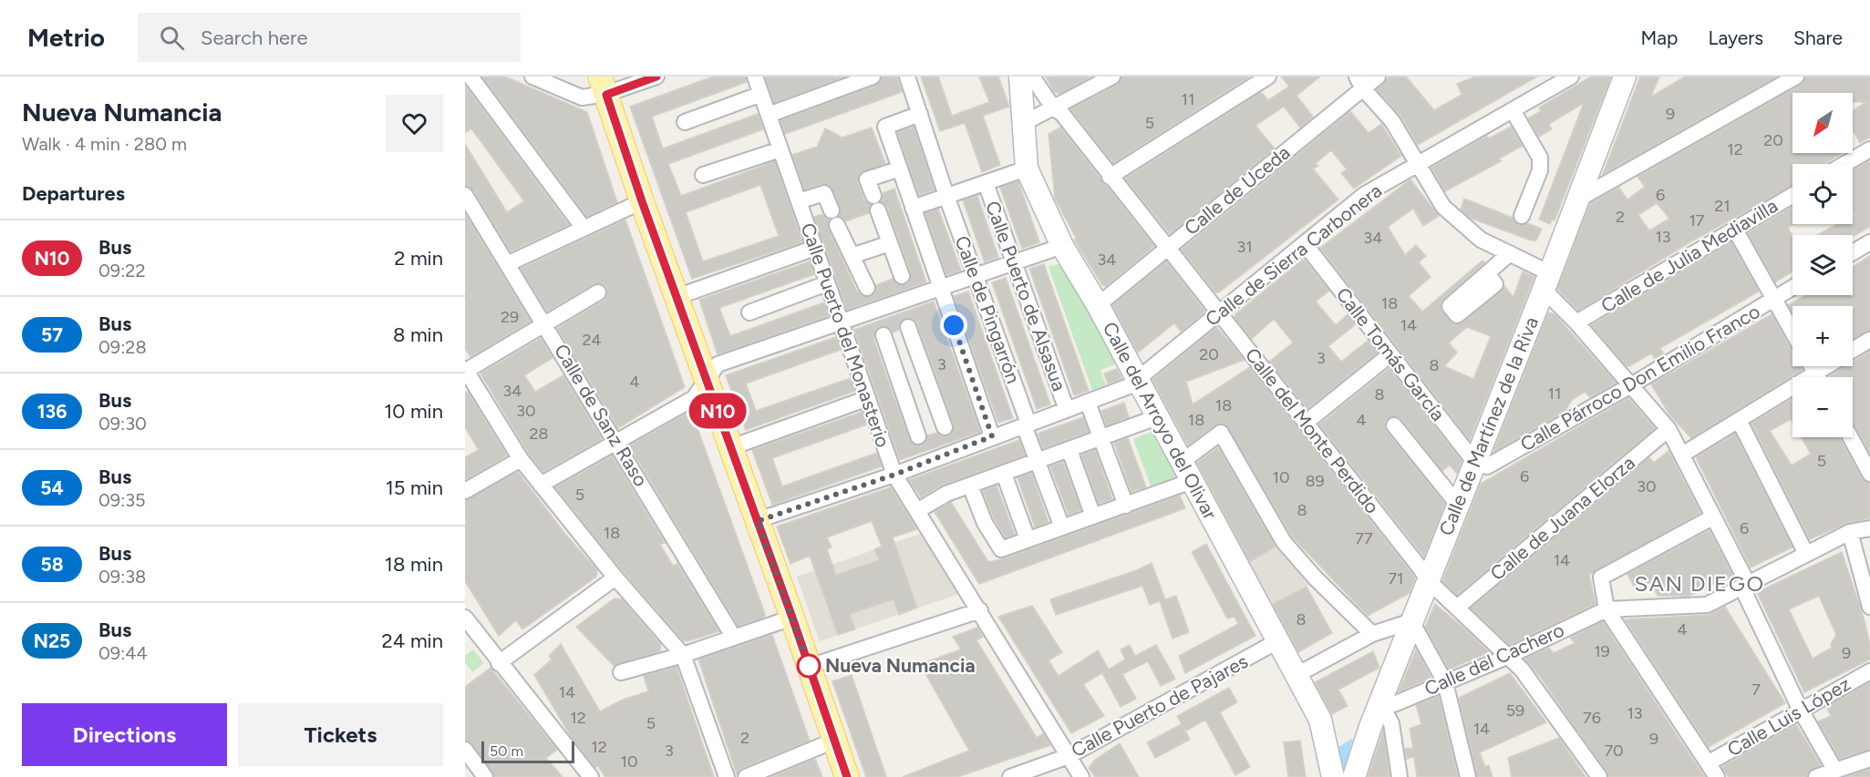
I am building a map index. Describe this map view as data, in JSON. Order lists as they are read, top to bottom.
{
  "streets": {
    "street": [
      "Calle de Uceda",
      "Calle de Sierra Carbonera",
      "Calle de Julia Mediavilla",
      "Calle Puerto de Alsasua",
      "Calle de Pingarrón",
      "Calle Puerto del Monasterio",
      "Calle Tomás García",
      "Calle Párroco Don Emilio Franco",
      "Calle de Sanz Raso",
      "Calle del Arroyo del Olivar",
      "Calle de Martínez de la Riva",
      "Calle del Monte Perdido",
      "Calle de Juana Elorza",
      "Calle del Cachero",
      "Calle Puerto de Pajares",
      "Calle Luis López"
    ]
  },
  "crossings": [
    ["Calle de Uceda", "Calle del Arroyo del Olivar"],
    ["Calle de Uceda", "Calle del Monte Perdido"],
    ["Calle de Sierra Carbonera", "Calle Puerto de Alsasua"],
    ["Calle de Sierra Carbonera", "Calle de Pingarrón"],
    ["Calle de Sierra Carbonera", "Calle Puerto del Monasterio"],
    ["Calle de Sierra Carbonera", "Calle Tomás García"],
    ["Calle de Sierra Carbonera", "Calle del Arroyo del Olivar"],
    ["Calle de Sierra Carbonera", "Calle del Monte Perdido"],
    ["Calle Puerto del Monasterio", "Calle Puerto de Pajares"],
    ["Calle Tomás García", "Calle Párroco Don Emilio Franco"],
    ["Calle Tomás García", "Calle de Martínez de la Riva"],
    ["Calle Párroco Don Emilio Franco", "Calle de Martínez de la Riva"],
    ["Calle del Arroyo del Olivar", "Calle Puerto de Pajares"],
    ["Calle de Martínez de la Riva", "Calle del Monte Perdido"],
    ["Calle de Martínez de la Riva", "Calle del Cachero"],
    ["Calle del Monte Perdido", "Calle de Juana Elorza"],
    ["Calle del Monte Perdido", "Calle del Cachero"]
  ],
  "districts": ["SAN DIEGO"],
  "places": ["Nueva Numancia"],
  "lines": ["bus line N10"],
  "house_numbers": [
    "11",
    "9",
    "5",
    "20",
    "12",
    "6",
    "21",
    "2",
    "17",
    "13",
    "34",
    "31",
    "34",
    "18",
    "29",
    "14",
    "24",
    "20",
    "3",
    "3",
    "8",
    "4",
    "34",
    "11",
    "8",
    "18",
    "30",
    "18",
    "4",
    "28",
    "5",
    "6",
    "10",
    "89",
    "30",
    "5",
    "8",
    "6",
    "18",
    "77",
    "14",
    "71",
    "8",
    "4",
    "19",
    "9",
    "7",
    "14",
    "59",
    "13",
    "12",
    "76",
    "5",
    "14",
    "2",
    "9",
    "12",
    "3",
    "70",
    "10"
  ],
  "scale_bar": "50 m",
  "north": "bottom left",
  "page": {
    "header": "Metrio",
    "search": "Search here",
    "nav": ["Map", "Layers", "Share"],
    "heading": [
      ["Nueva Numancia", "Walk · 4 min · 280 m"],
      "Departures"
    ],
    "on_map": "N10",
    "map_buttons": ["+", "−"],
    "list": [
      {
        "mark": "N10",
        "name": "Bus",
        "note": "09:22",
        "value": "2 min"
      },
      {
        "mark": "57",
        "name": "Bus",
        "note": "09:28",
        "value": "8 min"
      },
      {
        "mark": "136",
        "name": "Bus",
        "note": "09:30",
        "value": "10 min"
      },
      {
        "mark": "54",
        "name": "Bus",
        "note": "09:35",
        "value": "15 min"
      },
      {
        "mark": "58",
        "name": "Bus",
        "note": "09:38",
        "value": "18 min"
      },
      {
        "mark": "N25",
        "name": "Bus",
        "note": "09:44",
        "value": "24 min"
      }
    ],
    "buttons": ["Directions", "Tickets"],
    "scale": "50 m"
  }
}
